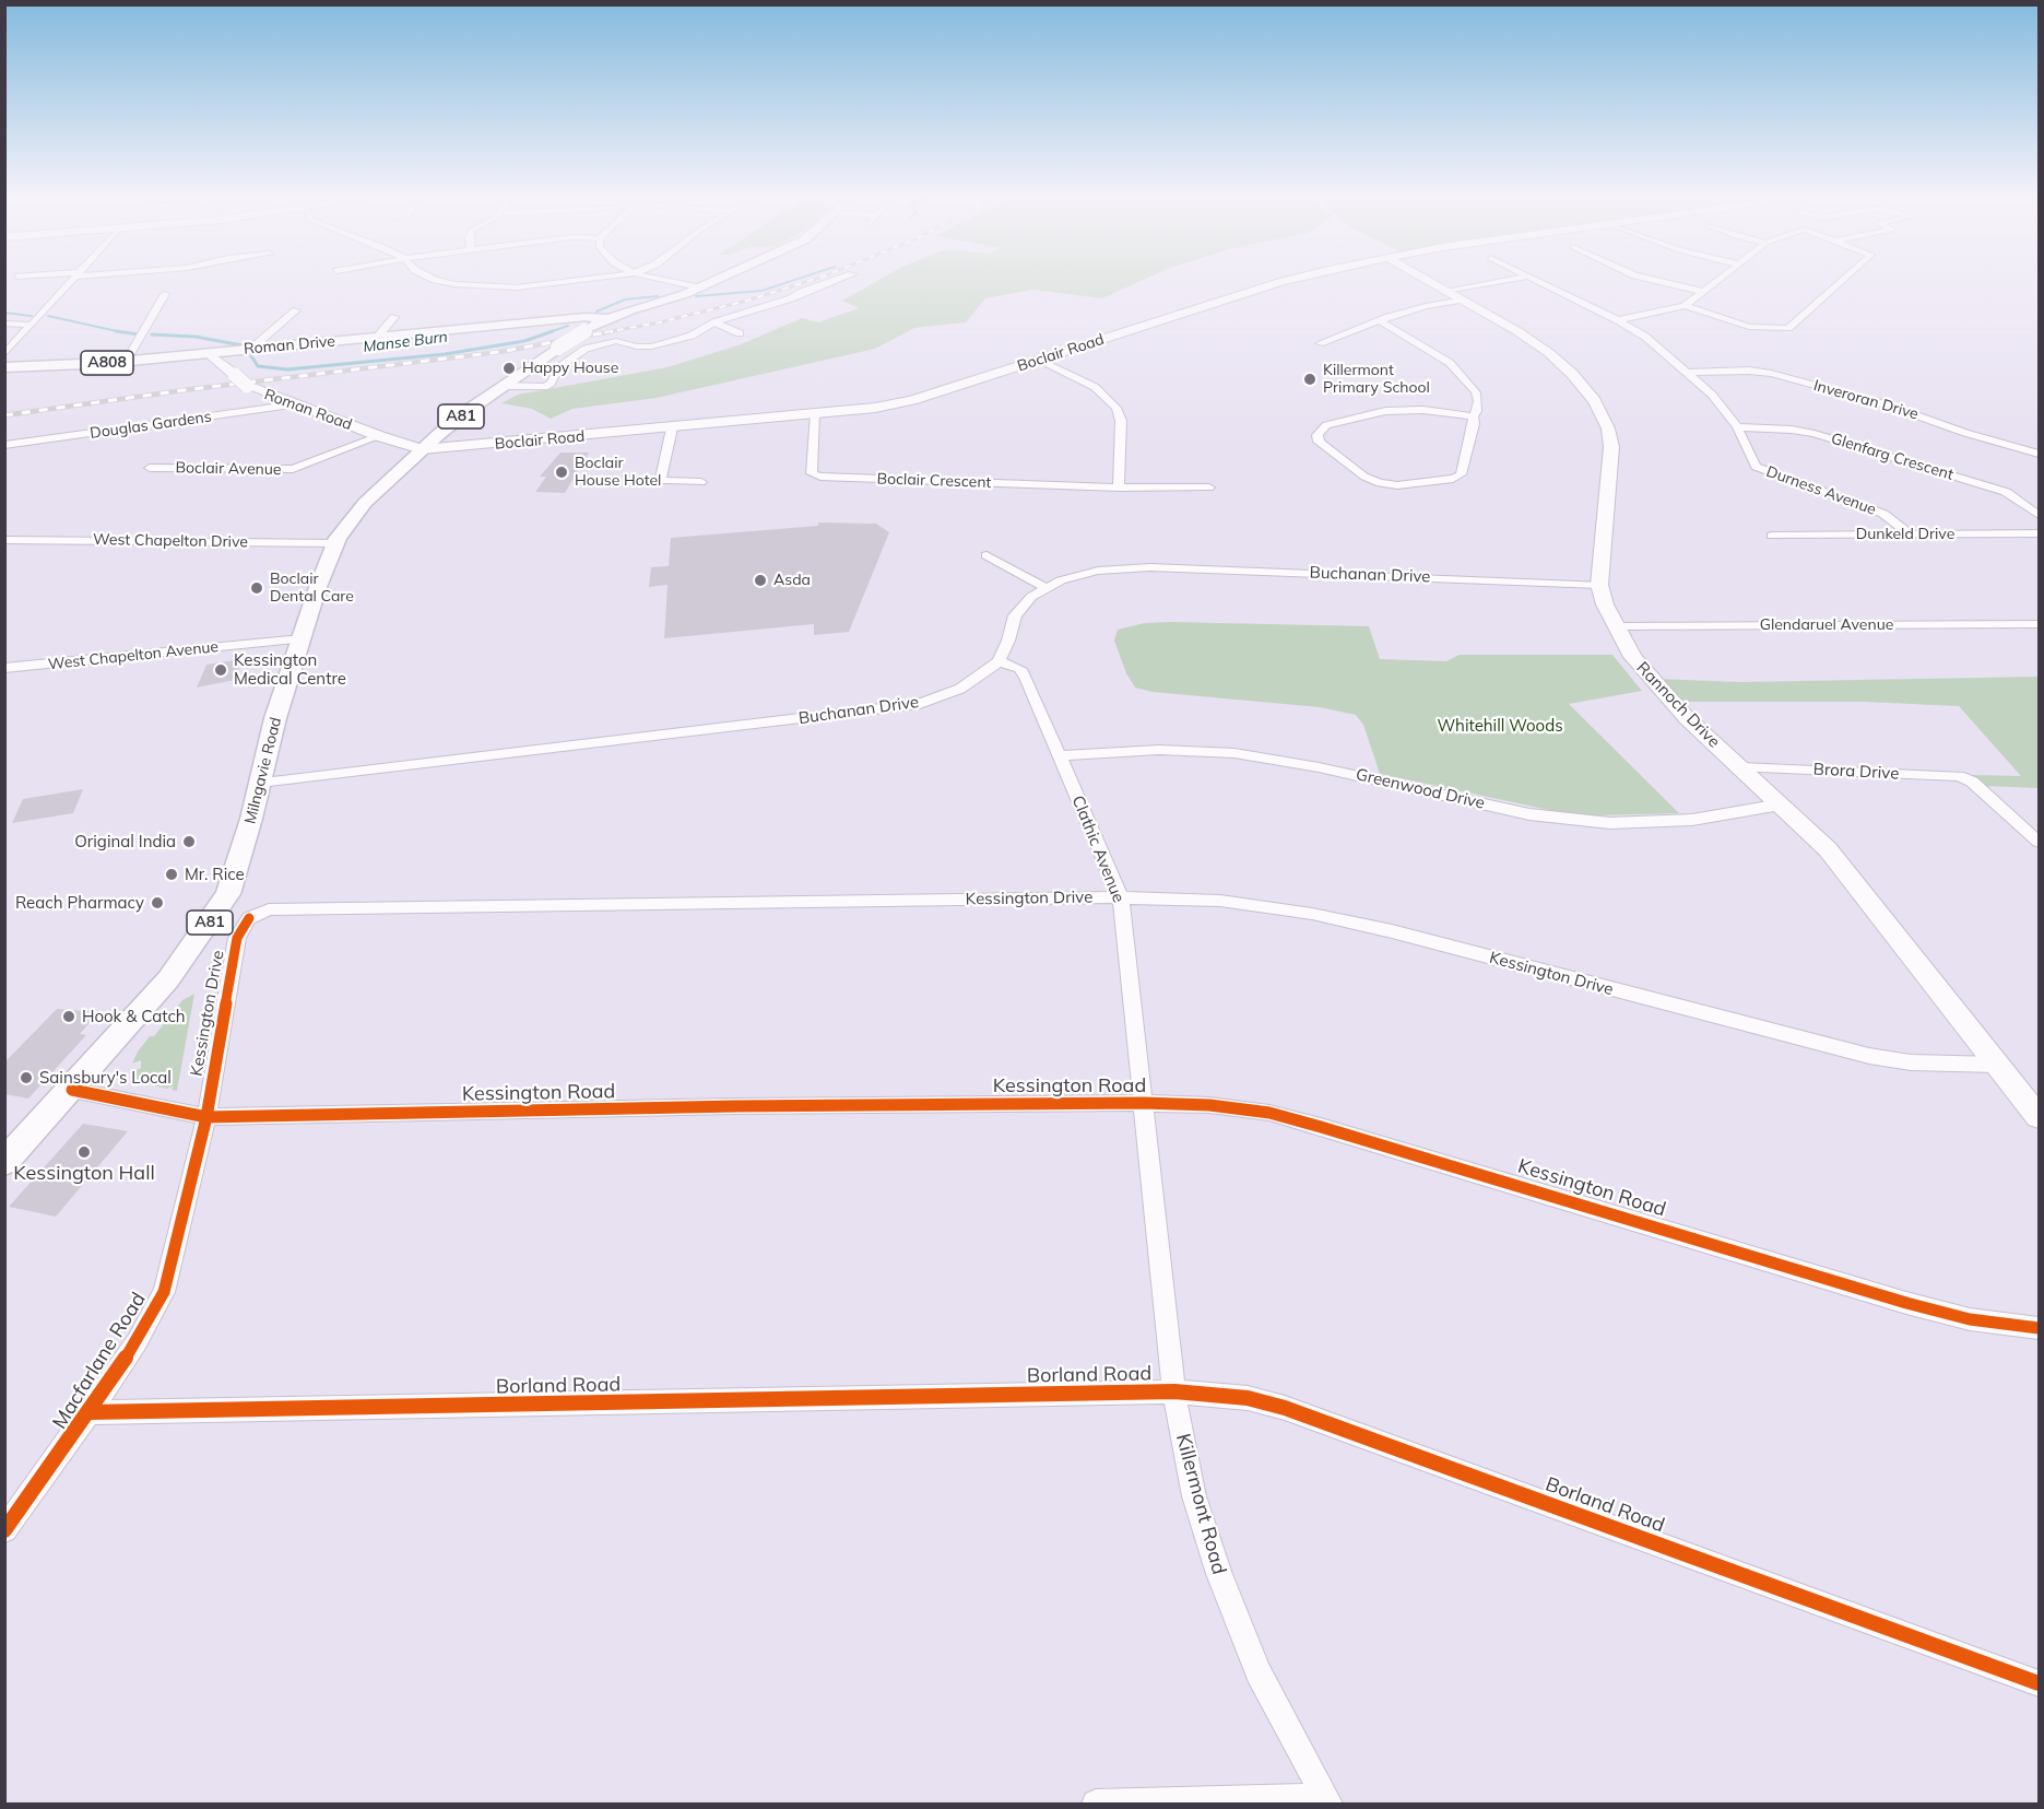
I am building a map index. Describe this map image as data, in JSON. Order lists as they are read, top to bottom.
{
  "streets": {
    "main road": [
      "Roman Drive",
      "Boclair Road",
      "A808",
      "Roman Road",
      "A81",
      "Rannoch Drive",
      "Milngavie Road"
    ],
    "street": [
      "Inveroran Drive",
      "Douglas Gardens",
      "Glenfarg Crescent",
      "Boclair Avenue",
      "Boclair Crescent",
      "Durness Avenue",
      "Dunkeld Drive",
      "West Chapelton Drive",
      "Buchanan Drive",
      "Glendaruel Avenue",
      "West Chapelton Avenue",
      "Brora Drive",
      "Greenwood Drive",
      "Clathic Avenue",
      "Kessington Drive",
      "Kessington Road",
      "Macfarlane Road",
      "Borland Road",
      "Killermont Road"
    ]
  },
  "crossings": [
    ["Roman Drive", "A808"],
    ["Roman Drive", "Roman Road"],
    ["Roman Drive", "Milngavie Road"],
    ["Boclair Road", "Roman Road"],
    ["Boclair Road", "Boclair Crescent"],
    ["Boclair Road", "Milngavie Road"],
    ["A808", "Roman Road"],
    ["Inveroran Drive", "Durness Avenue"],
    ["Roman Road", "Douglas Gardens"],
    ["Roman Road", "Boclair Avenue"],
    ["Roman Road", "Milngavie Road"],
    ["Glenfarg Crescent", "Durness Avenue"],
    ["Durness Avenue", "Dunkeld Drive"],
    ["West Chapelton Drive", "Milngavie Road"],
    ["Buchanan Drive", "Rannoch Drive"],
    ["Buchanan Drive", "Milngavie Road"],
    ["Buchanan Drive", "Clathic Avenue"],
    ["Glendaruel Avenue", "Rannoch Drive"],
    ["West Chapelton Avenue", "Milngavie Road"],
    ["Rannoch Drive", "Brora Drive"],
    ["Rannoch Drive", "Greenwood Drive"],
    ["Rannoch Drive", "Kessington Drive"],
    ["Milngavie Road", "Kessington Road"],
    ["Greenwood Drive", "Clathic Avenue"],
    ["Clathic Avenue", "Kessington Drive"],
    ["Clathic Avenue", "Kessington Road"],
    ["Clathic Avenue", "Killermont Road"],
    ["Kessington Drive", "Kessington Road"],
    ["Kessington Drive", "Macfarlane Road"],
    ["Kessington Road", "Macfarlane Road"],
    ["Kessington Road", "Killermont Road"],
    ["Macfarlane Road", "Borland Road"],
    ["Borland Road", "Killermont Road"]
  ],
  "water": ["Manse Burn"],
  "parks": ["Whitehill Woods"],
  "places": [
    "Happy House",
    "Killermont Primary School",
    "Boclair House Hotel",
    "Asda",
    "Boclair Dental Care",
    "Kessington Medical Centre",
    "Original India",
    "Mr. Rice",
    "Reach Pharmacy",
    "Hook & Catch",
    "Sainsbury's Local",
    "Kessington Hall"
  ]
}
